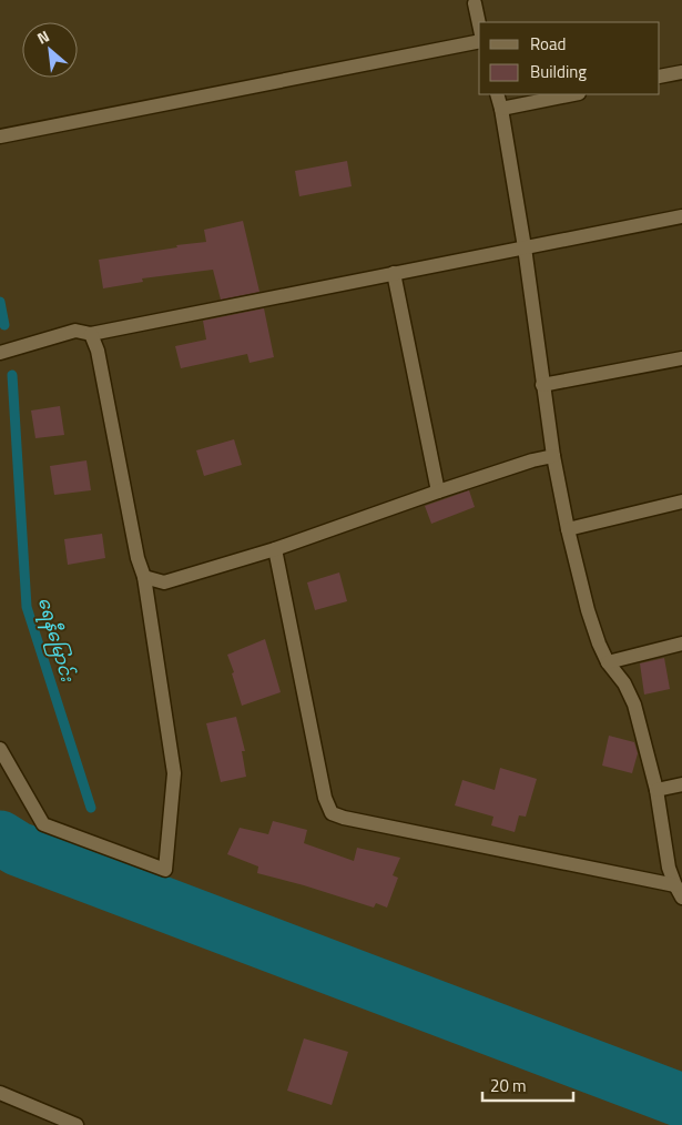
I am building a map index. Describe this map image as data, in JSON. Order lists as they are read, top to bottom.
{
  "water": ["ရေနီမြောင်း"],
  "legend": ["Road", "Building"],
  "scale_bar": "20 m",
  "north": "top left"
}
